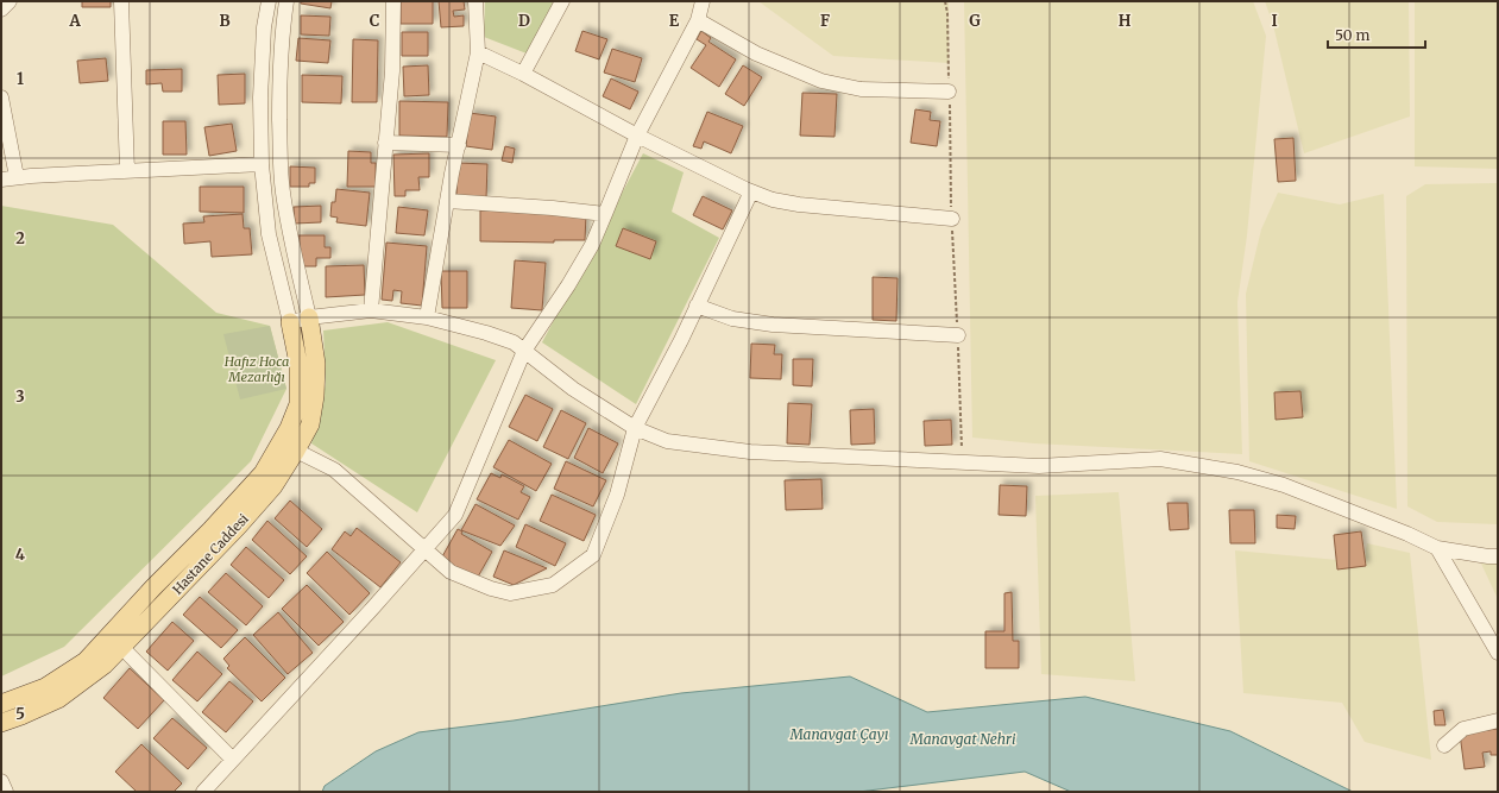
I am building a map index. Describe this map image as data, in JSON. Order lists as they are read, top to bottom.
{
  "streets": {
    "main road": ["Hastane Caddesi"]
  },
  "water": ["Manavgat Çayı", "Manavgat Nehri"],
  "parks": ["Hafız Hoca Mezarlığı"],
  "scale_bar": "50 m",
  "grid": {
    "columns": [
      "A",
      "B",
      "C",
      "D",
      "E",
      "F",
      "G",
      "H",
      "I"
    ],
    "rows": [
      "1",
      "2",
      "3",
      "4",
      "5"
    ]
  }
}
